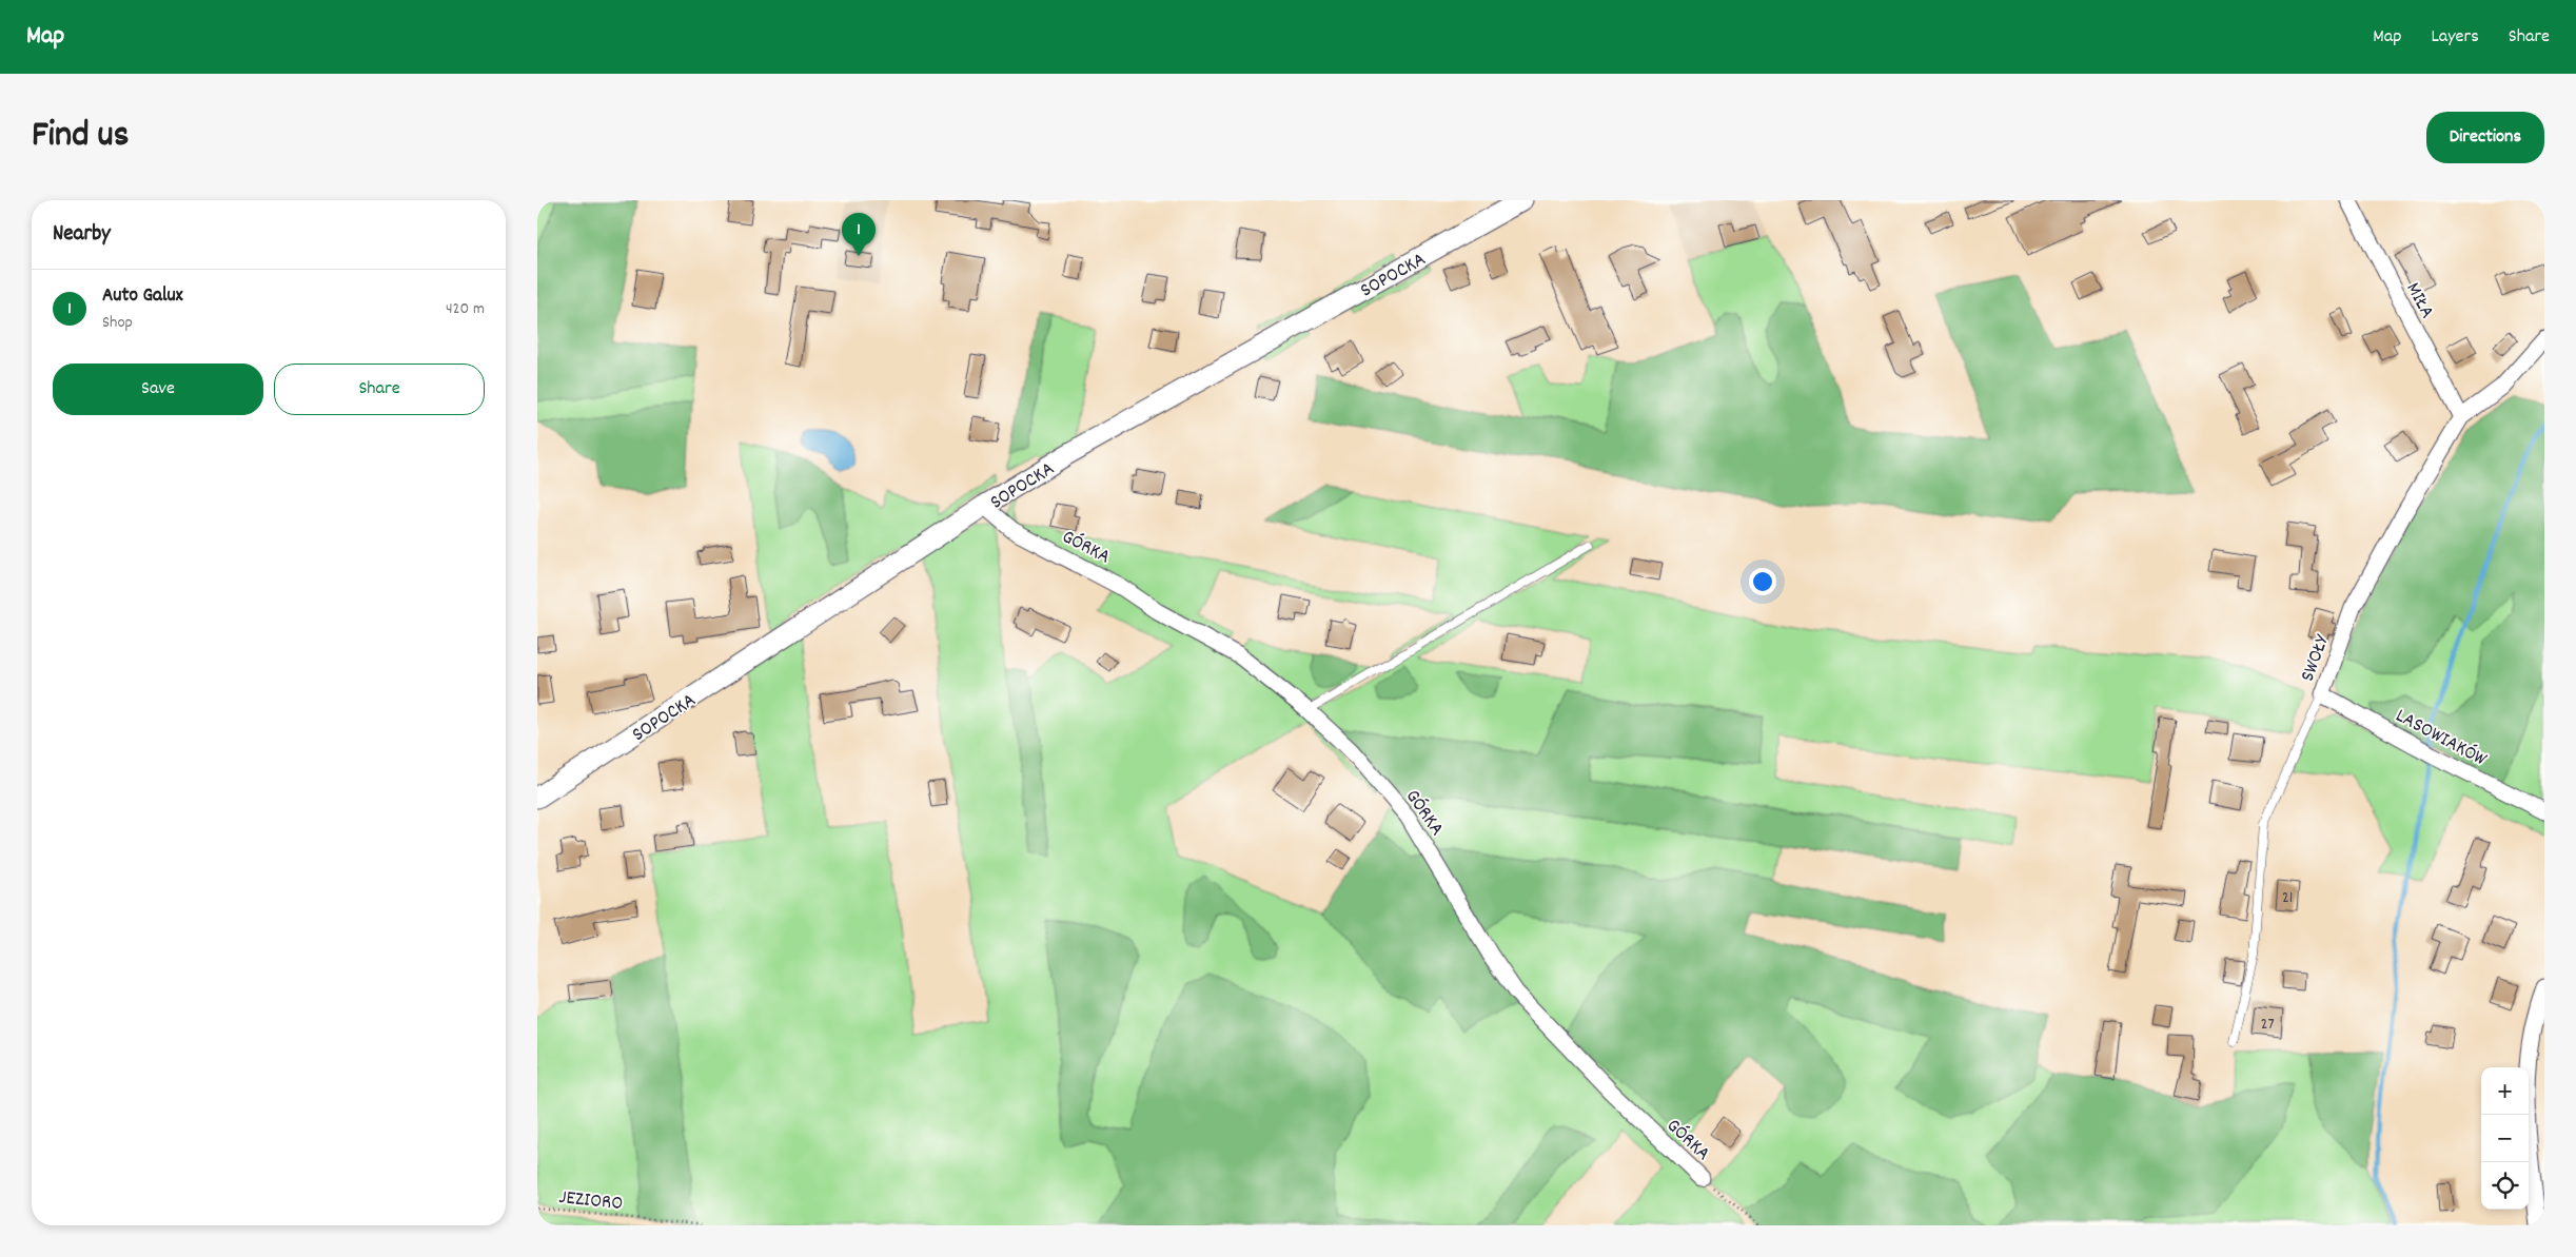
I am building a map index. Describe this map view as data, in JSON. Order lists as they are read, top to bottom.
{
  "streets": {
    "street": [
      "SOPOCKA",
      "MIŁA",
      "GÓRKA",
      "SWOŁY",
      "LASOWIAKÓW"
    ],
    "path": ["JEZIORO"]
  },
  "crossings": [
    ["SOPOCKA", "GÓRKA"],
    ["MIŁA", "SWOŁY"],
    ["SWOŁY", "LASOWIAKÓW"]
  ],
  "house_numbers": ["21", "27"],
  "page": {
    "header": "Map",
    "nav": ["Map", "Layers", "Share"],
    "title": "Find us",
    "buttons": [
      "Directions",
      ["Save", "Share"]
    ],
    "heading": "Nearby",
    "pins": "1",
    "list": [
      {
        "mark": "1",
        "name": "Auto Galux",
        "note": "Shop",
        "value": "420 m"
      }
    ],
    "map_buttons": ["+", "−"]
  }
}
